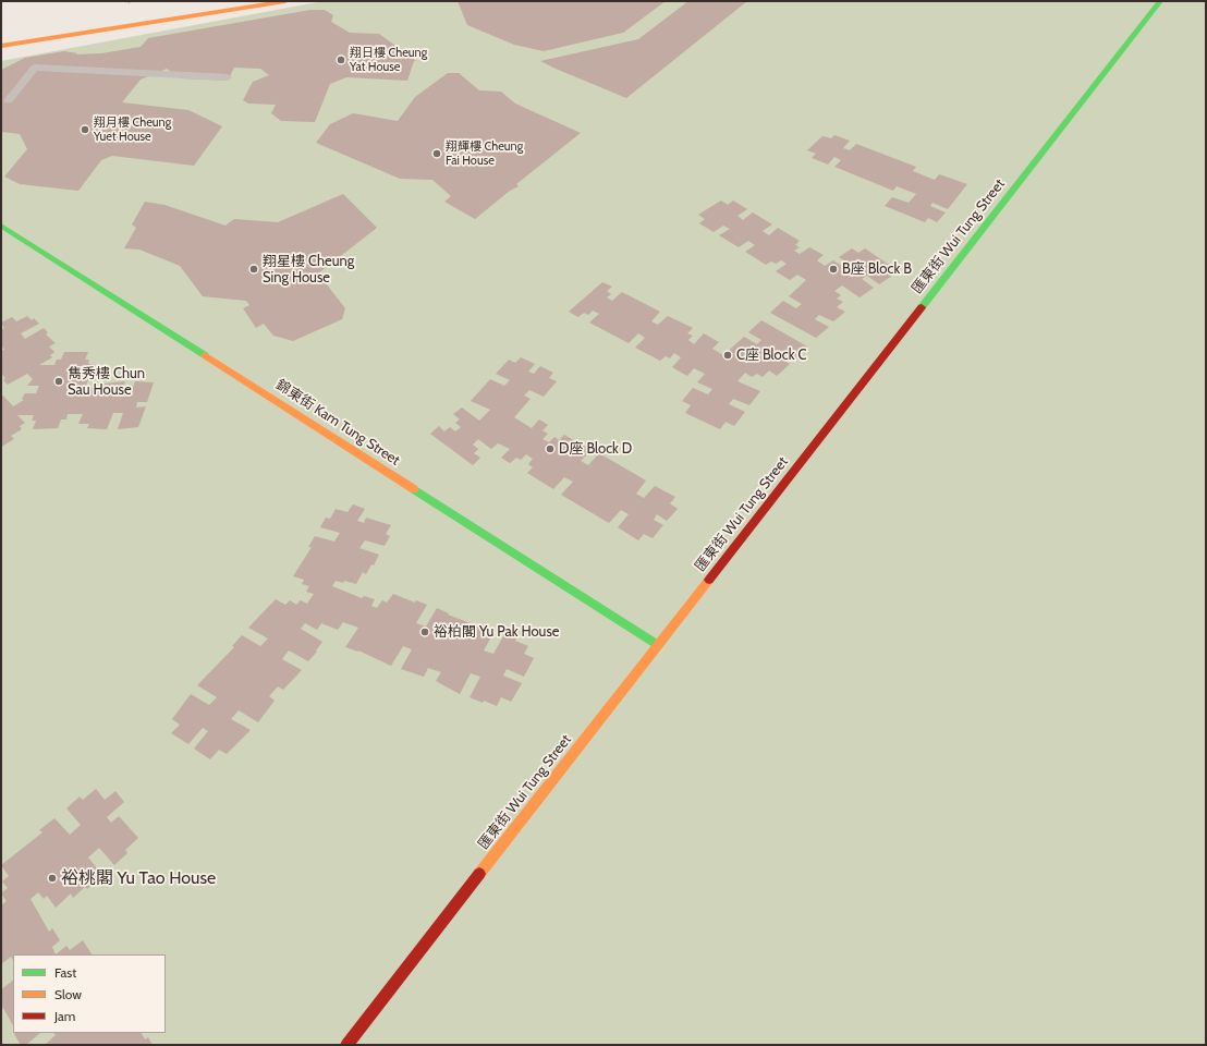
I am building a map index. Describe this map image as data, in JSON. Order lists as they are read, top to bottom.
{
  "streets": {
    "street": ["匯東街 Wui Tung Street", "錦東街 Kam Tung Street"]
  },
  "crossings": [
    ["匯東街 Wui Tung Street", "錦東街 Kam Tung Street"]
  ],
  "places": [
    "翔日樓 Cheung Yat House",
    "翔月樓 Cheung Yuet House",
    "翔輝樓 Cheung Fai House",
    "翔星樓 Cheung Sing House",
    "B座 Block B",
    "C座 Block C",
    "雋秀樓 Chun Sau House",
    "D座 Block D",
    "裕柏閣 Yu Pak House",
    "裕桃閣 Yu Tao House"
  ],
  "legend": ["Fast", "Slow", "Jam"]
}
